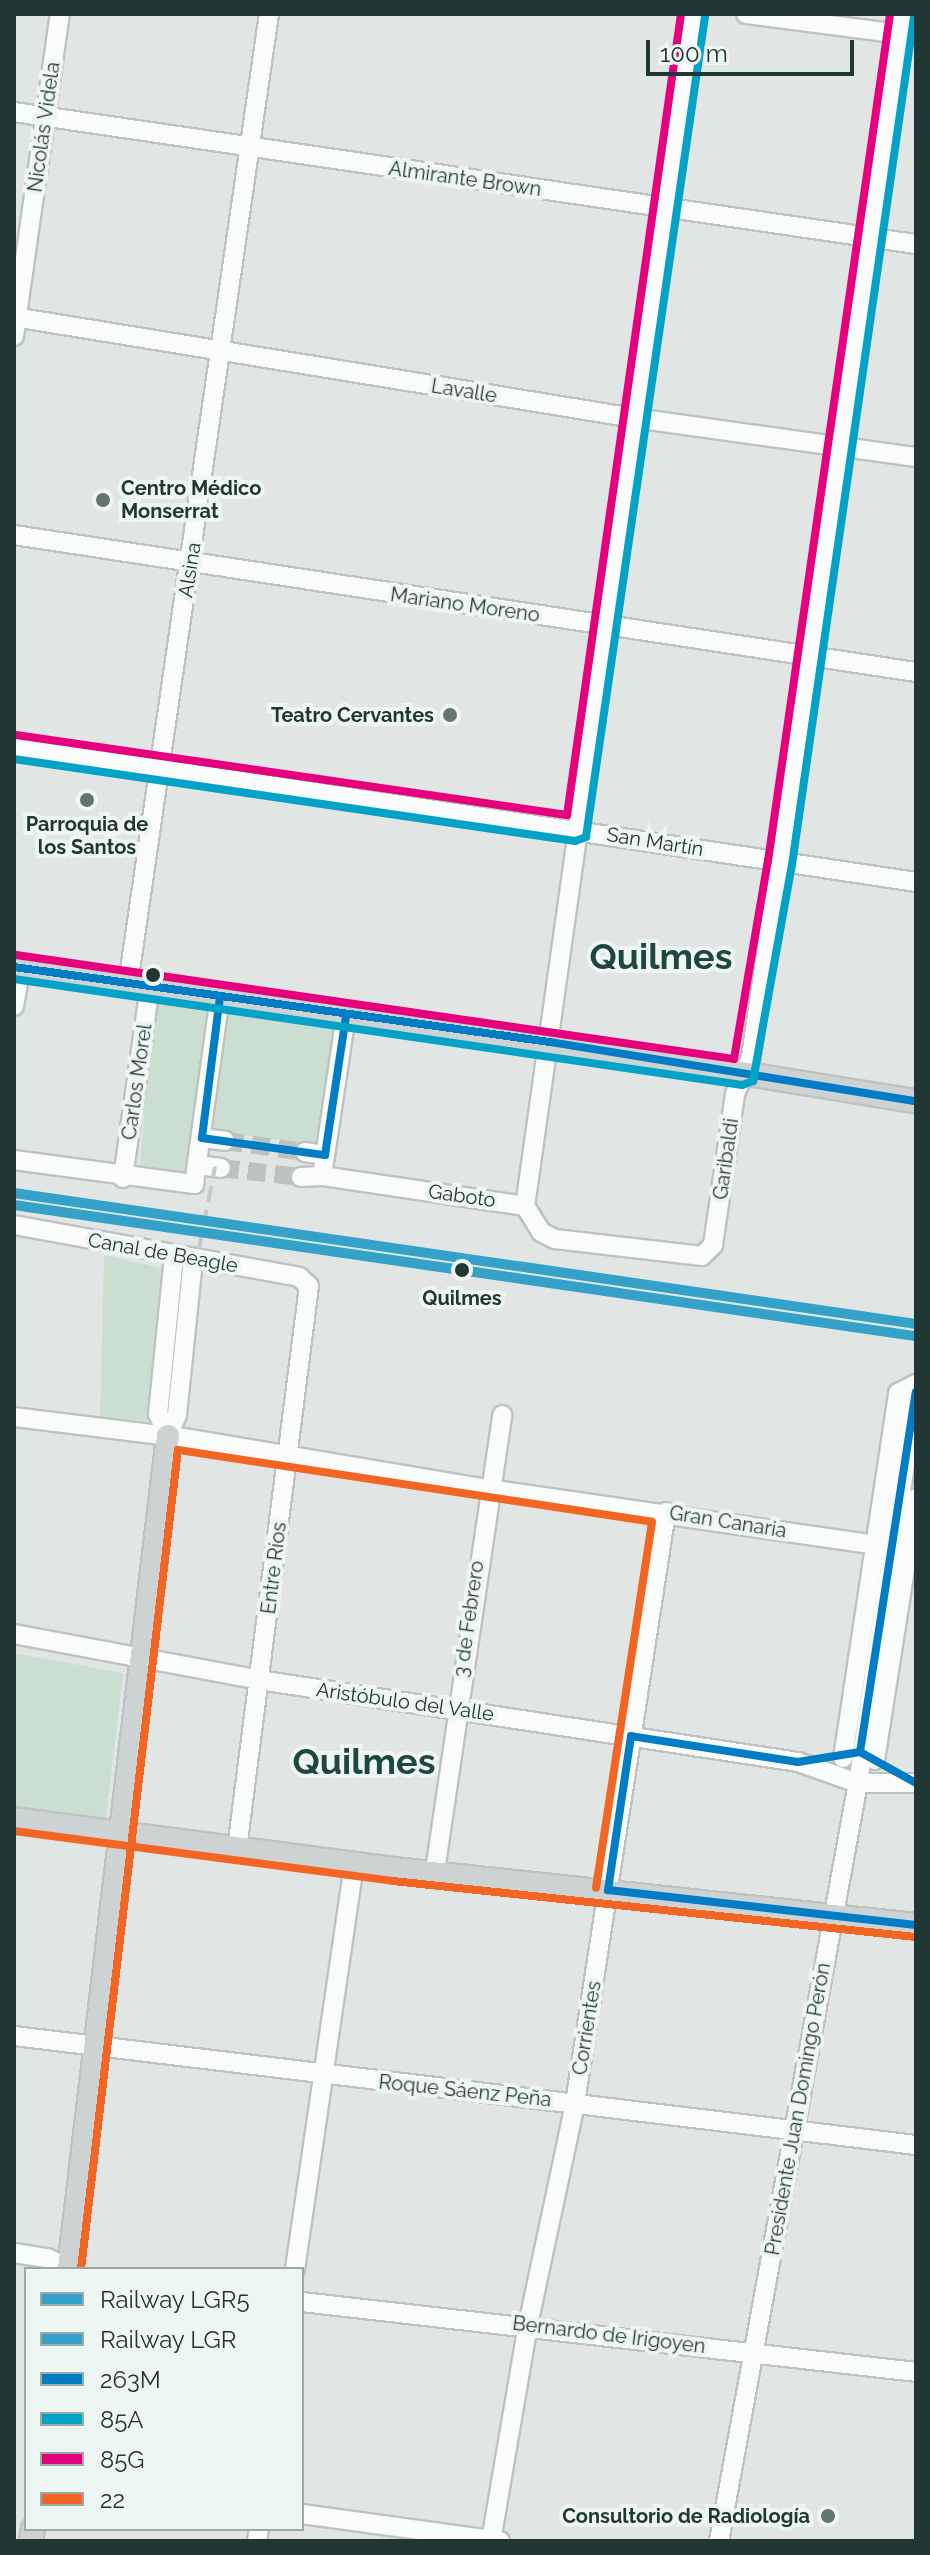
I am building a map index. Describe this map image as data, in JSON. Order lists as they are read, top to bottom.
{
  "streets": {
    "street": [
      "Nicolás Videla",
      "Almirante Brown",
      "Lavalle",
      "Alsina",
      "Mariano Moreno",
      "San Martín",
      "Carlos Morel",
      "Garibaldi",
      "Gaboto",
      "Canal de Beagle",
      "Gran Canaria",
      "Entre Ríos",
      "3 de Febrero",
      "Aristóbulo del Valle",
      "Corrientes",
      "Roque Sáenz Peña",
      "Presidente Juan Domingo Perón",
      "Bernardo de Irigoyen"
    ]
  },
  "crossings": [
    ["Nicolás Videla", "Almirante Brown"],
    ["Nicolás Videla", "Lavalle"],
    ["Almirante Brown", "Alsina"],
    ["Almirante Brown", "Garibaldi"],
    ["Lavalle", "Alsina"],
    ["Lavalle", "Garibaldi"],
    ["Alsina", "Mariano Moreno"],
    ["Alsina", "San Martín"],
    ["Alsina", "Carlos Morel"],
    ["Mariano Moreno", "Garibaldi"],
    ["San Martín", "Garibaldi"],
    ["Garibaldi", "Gaboto"],
    ["Canal de Beagle", "Entre Ríos"],
    ["Gran Canaria", "Entre Ríos"],
    ["Gran Canaria", "3 de Febrero"],
    ["Gran Canaria", "Corrientes"],
    ["Gran Canaria", "Presidente Juan Domingo Perón"],
    ["Entre Ríos", "Aristóbulo del Valle"],
    ["3 de Febrero", "Aristóbulo del Valle"],
    ["Aristóbulo del Valle", "Corrientes"],
    ["Aristóbulo del Valle", "Presidente Juan Domingo Perón"],
    ["Corrientes", "Roque Sáenz Peña"],
    ["Corrientes", "Bernardo de Irigoyen"],
    ["Roque Sáenz Peña", "Presidente Juan Domingo Perón"],
    ["Presidente Juan Domingo Perón", "Bernardo de Irigoyen"]
  ],
  "districts": ["Quilmes", "Quilmes"],
  "places": [
    "Centro Médico Monserrat",
    "Teatro Cervantes",
    "Parroquia de los Santos",
    "Quilmes",
    "Consultorio de Radiología"
  ],
  "lines": [
    "transit line 85G",
    "transit line 85A",
    "transit line 263M",
    "rail line LGR5",
    "rail line LGR",
    "transit line 22"
  ],
  "legend": [
    "Railway LGR5",
    "Railway LGR",
    "263M",
    "85A",
    "85G",
    "22"
  ],
  "scale_bar": "100 m"
}
